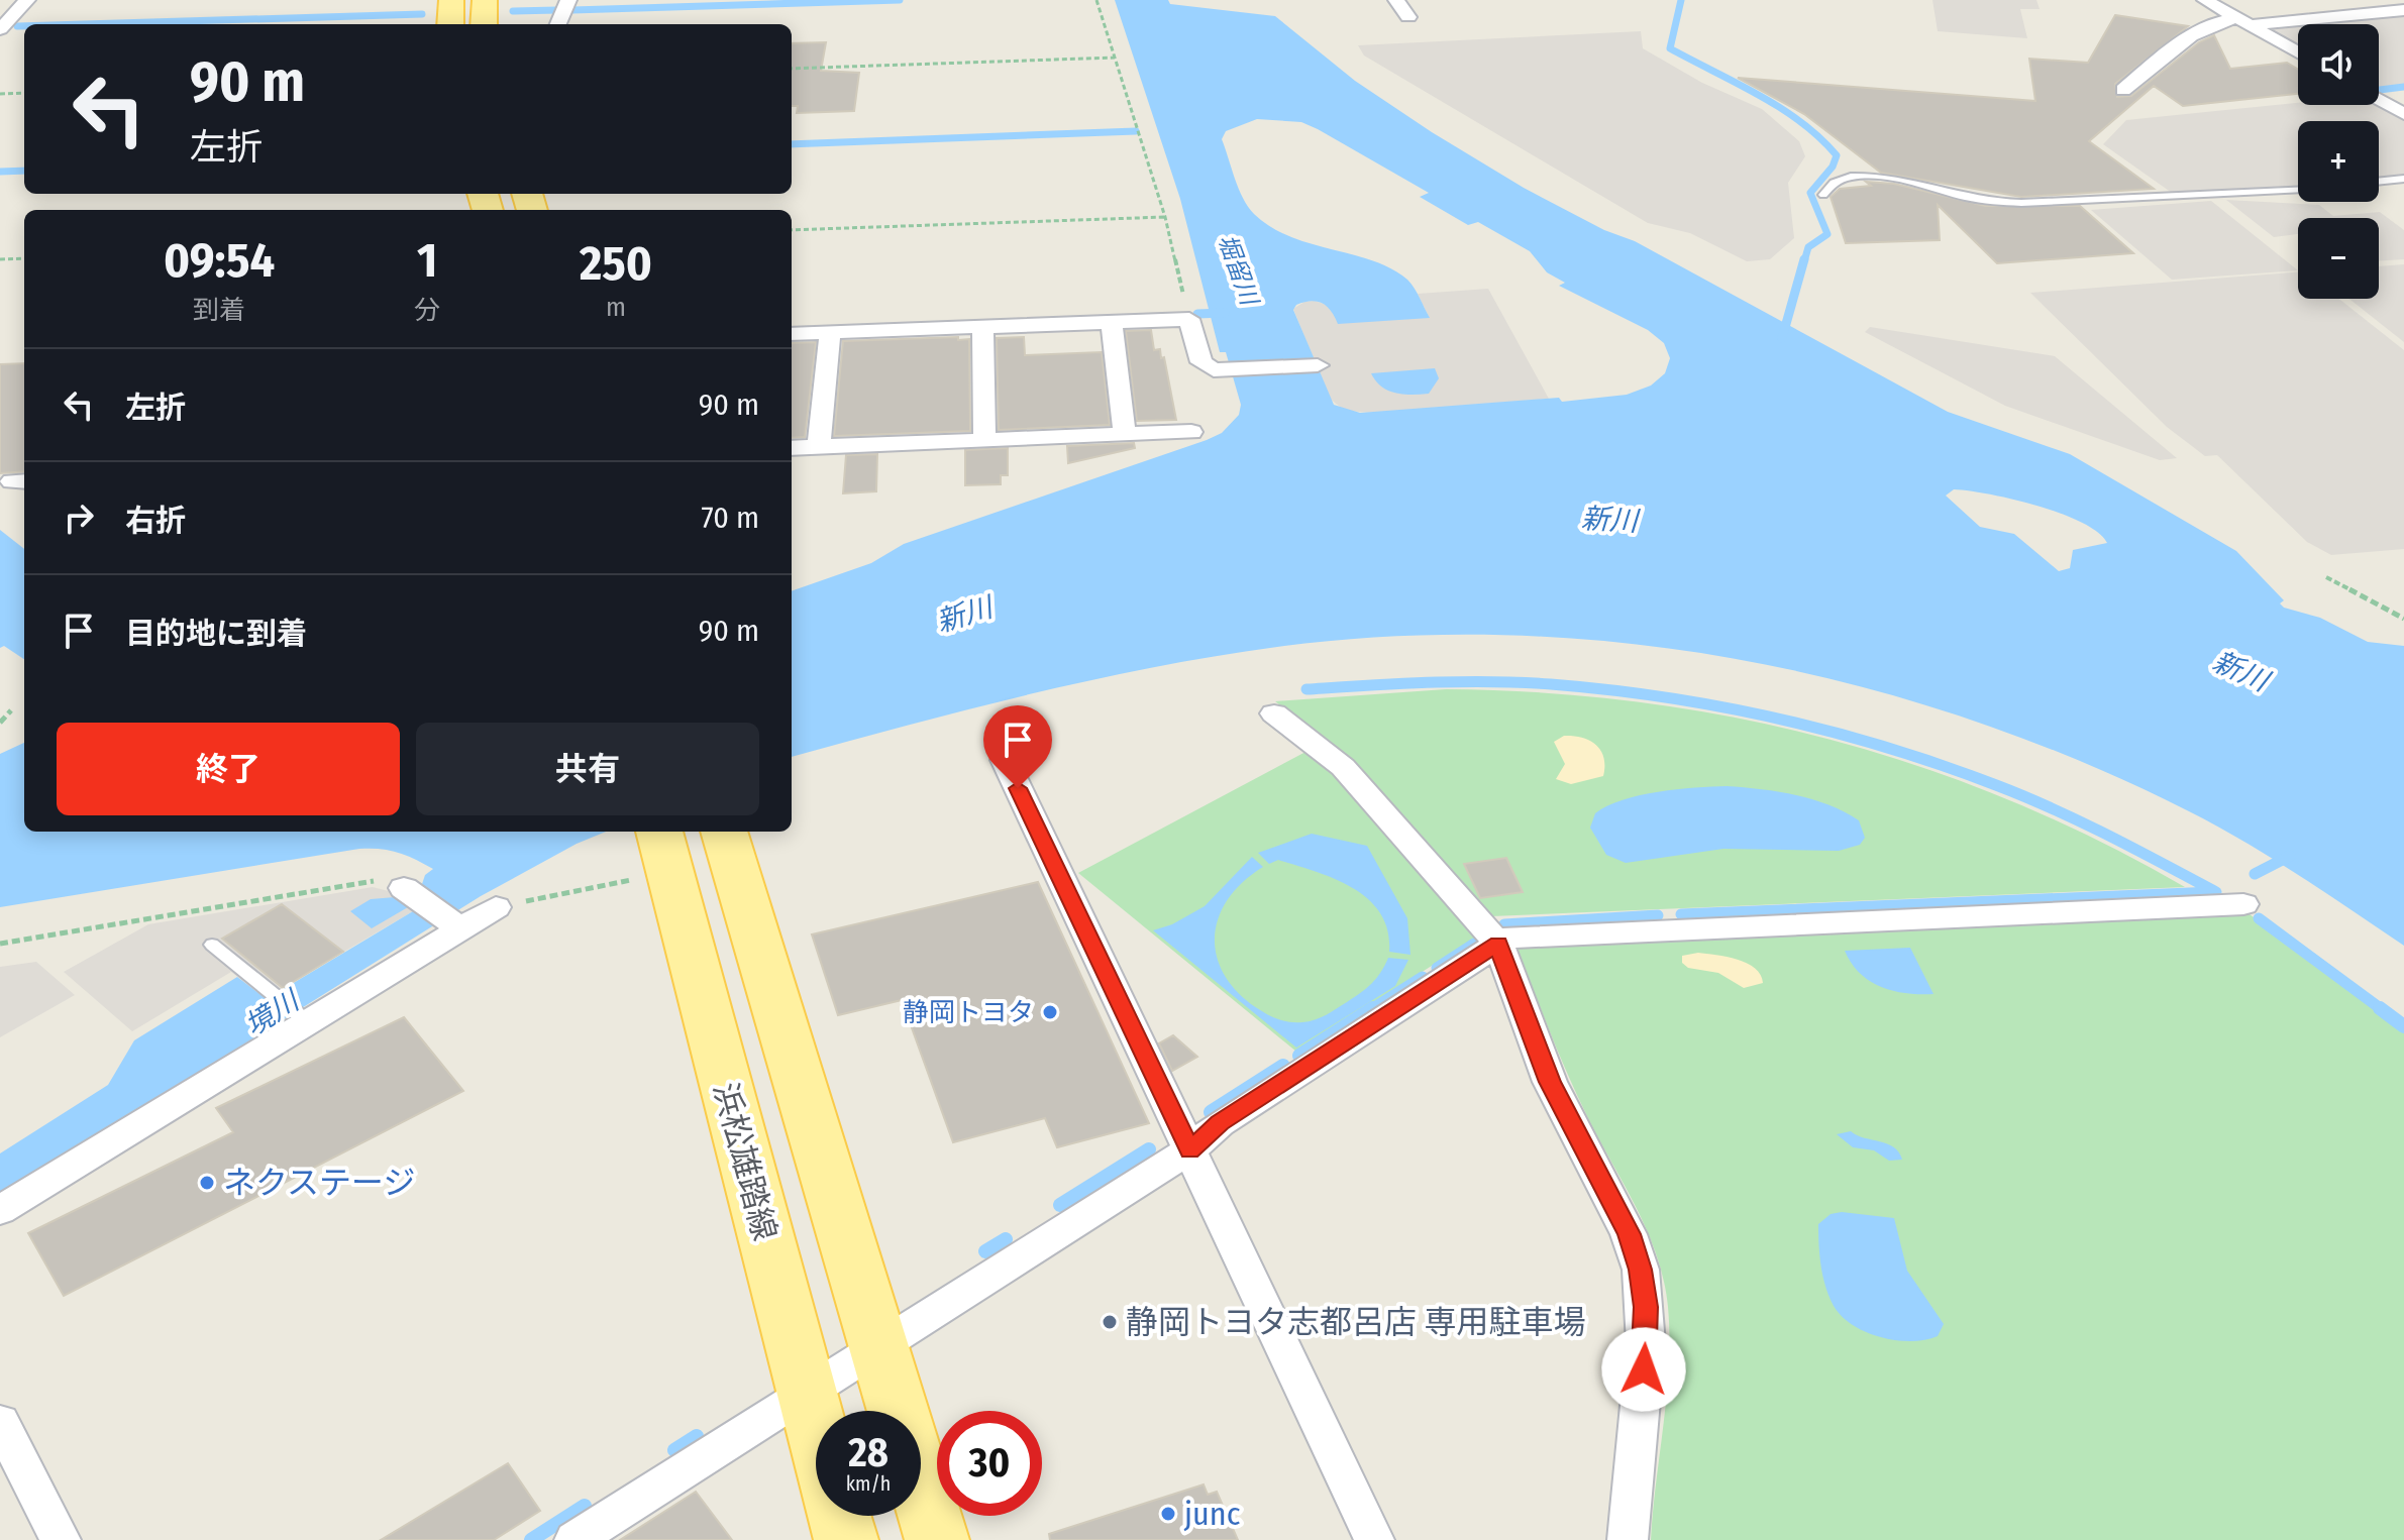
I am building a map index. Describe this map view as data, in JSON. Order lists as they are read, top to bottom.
{
  "streets": {
    "main road": ["浜松雄踏線"]
  },
  "water": ["堀留川", "新川", "境川"],
  "places": [
    "静岡トヨタ",
    "ネクステージ",
    "静岡トヨタ志都呂店 専用駐車場",
    "junc"
  ],
  "page": {
    "map_buttons": ["+", "−"],
    "turn": ["90 m", "左折"],
    "eta": [
      "09:54",
      "到着",
      "1",
      "分",
      "250",
      "m"
    ],
    "list": [
      {
        "name": "左折",
        "value": "90 m"
      },
      {
        "name": "右折",
        "value": "70 m"
      },
      {
        "name": "目的地に到着",
        "value": "90 m"
      }
    ],
    "buttons": ["終了", "共有"],
    "speed": "28 km/h",
    "limit": "30"
  }
}
